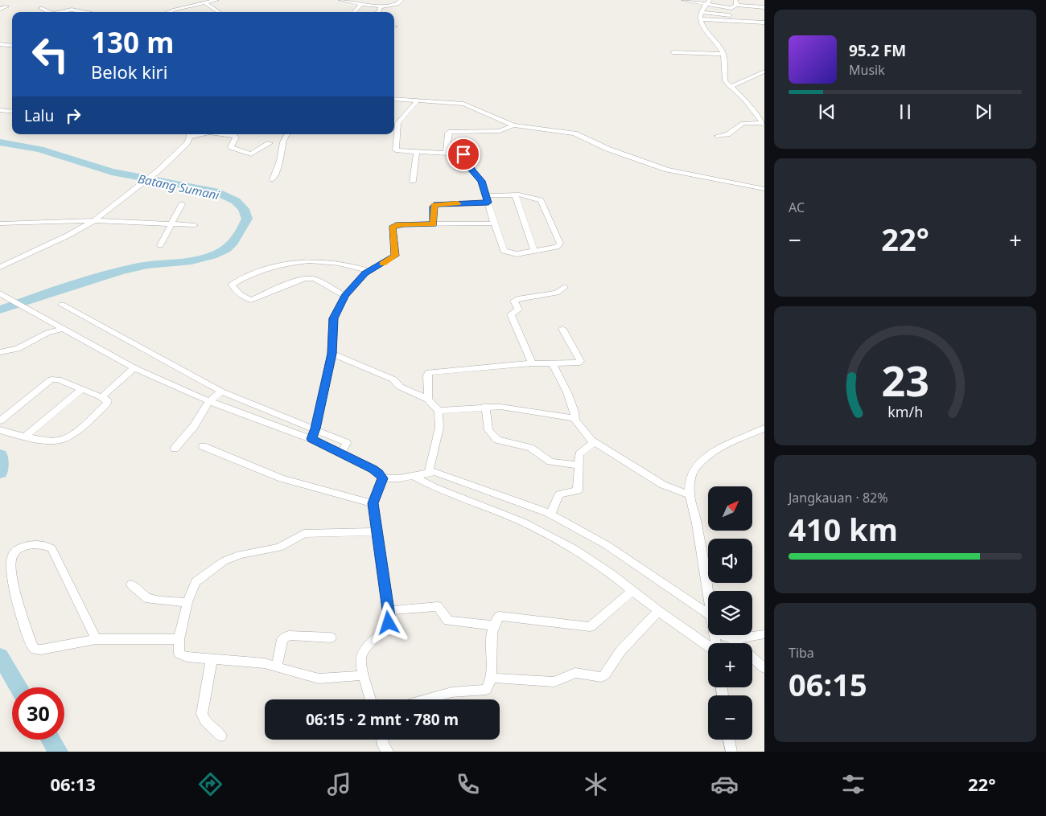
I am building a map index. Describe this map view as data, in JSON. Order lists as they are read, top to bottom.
{
  "water": ["Batang Sumani"],
  "north": "top right",
  "page": {
    "turn": ["130 m", "Belok kiri"],
    "song": ["95.2 FM", "Musik"],
    "then": "Lalu",
    "tile": [
      "AC",
      ["Jangkauan · 82%", "410 km"],
      ["Tiba", "06:15"]
    ],
    "heat": ["−", "22°", "+"],
    "map_buttons": ["+", "−"],
    "limit": "30",
    "trip": "06:15 · 2 mnt · 780 m",
    "tabs": ["06:13", "22°"],
    "gauge": ["23", "km/h"]
  }
}
